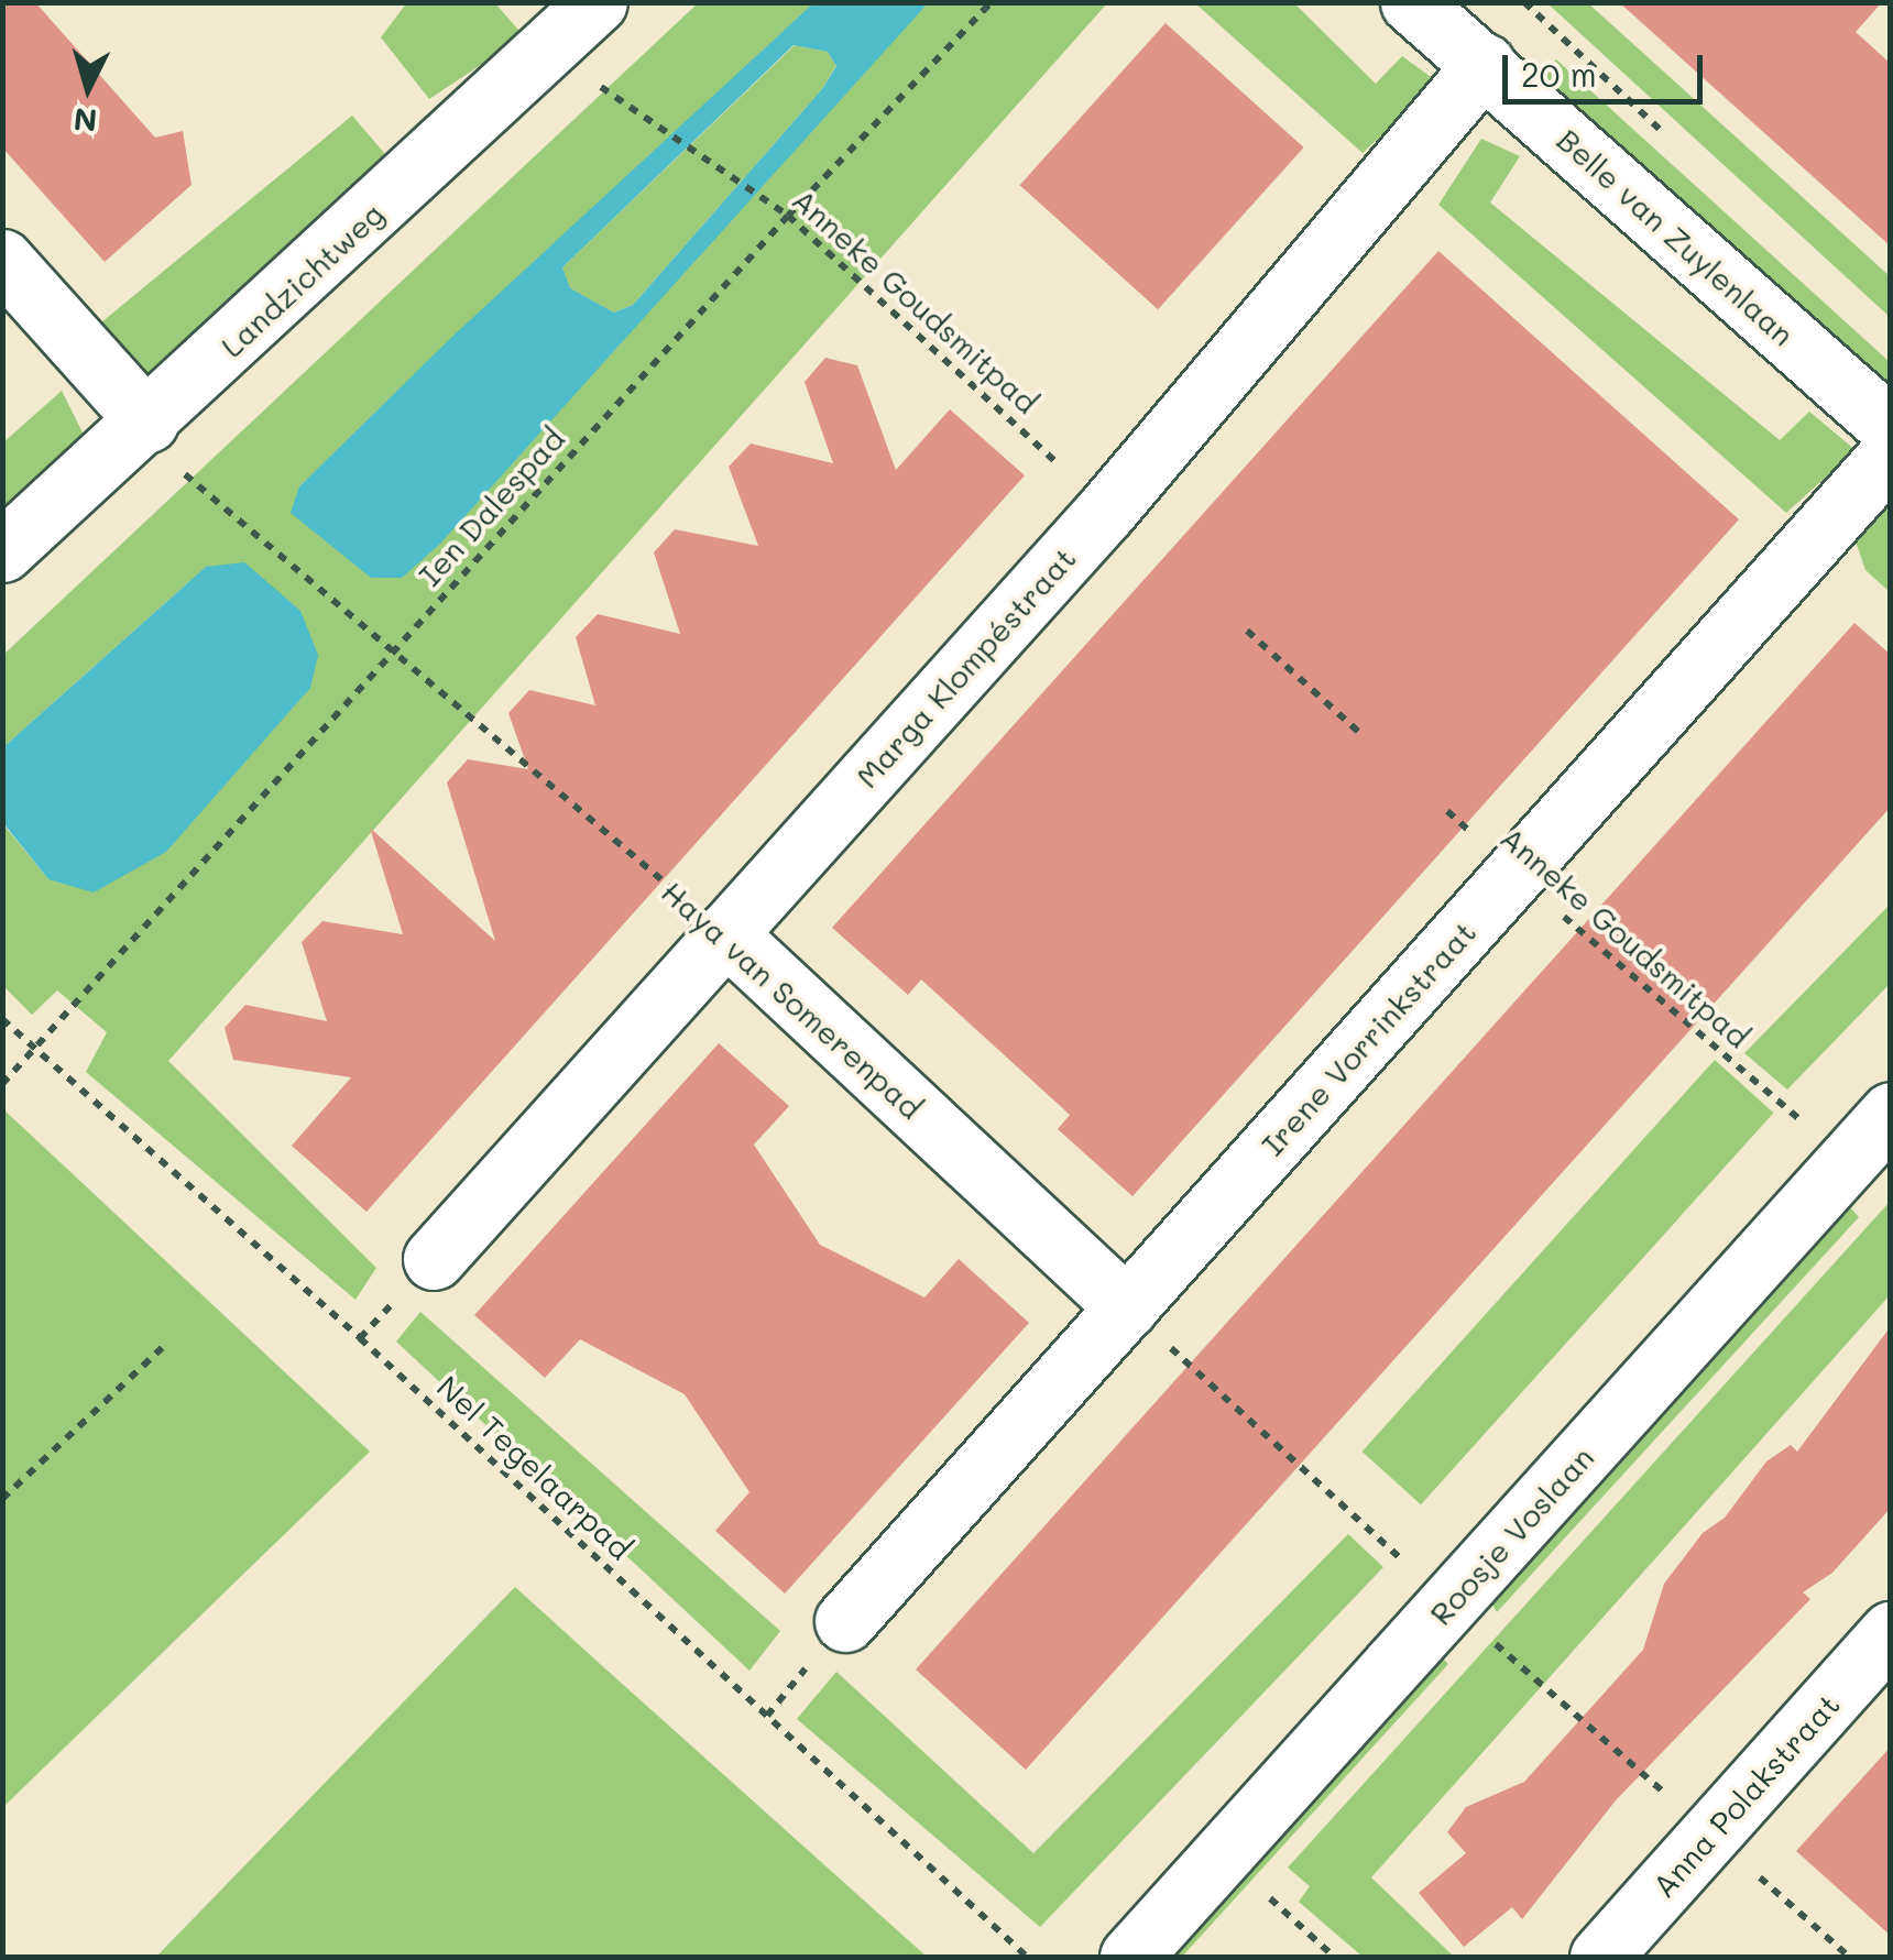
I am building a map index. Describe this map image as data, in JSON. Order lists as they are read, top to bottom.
{
  "streets": {
    "street": [
      "Belle van Zuylenlaan",
      "Landzichtweg",
      "Marga Klompéstraat",
      "Haya van Somerenpad",
      "Irene Vorrinkstraat",
      "Roosje Voslaan",
      "Anna Polakstraat"
    ],
    "path": ["Anneke Goudsmitpad", "Ien Dalespad", "Nel Tegelaarpad"]
  },
  "crossings": [
    ["Belle van Zuylenlaan", "Marga Klompéstraat"],
    ["Anneke Goudsmitpad", "Ien Dalespad"],
    ["Anneke Goudsmitpad", "Marga Klompéstraat"],
    ["Anneke Goudsmitpad", "Irene Vorrinkstraat"],
    ["Ien Dalespad", "Haya van Somerenpad"],
    ["Ien Dalespad", "Nel Tegelaarpad"],
    ["Marga Klompéstraat", "Haya van Somerenpad"],
    ["Haya van Somerenpad", "Irene Vorrinkstraat"]
  ],
  "scale_bar": "20 m",
  "north": "bottom"
}
